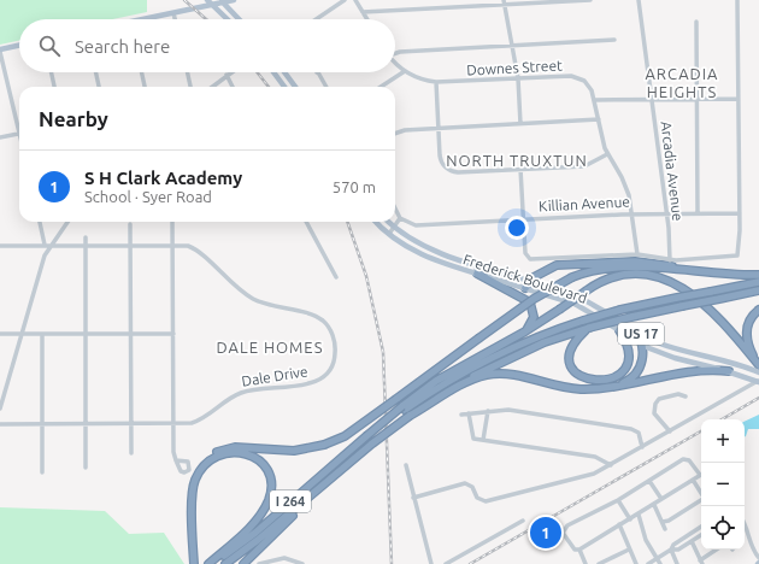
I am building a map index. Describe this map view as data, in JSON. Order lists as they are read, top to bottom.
{
  "streets": {
    "highway": ["I 264"],
    "main road": ["Frederick Boulevard", "US 17"],
    "street": [
      "Downes Street",
      "Arcadia Avenue",
      "Killian Avenue",
      "Dale Drive"
    ]
  },
  "crossings": [
    ["Downes Street", "Killian Avenue"],
    ["Arcadia Avenue", "Killian Avenue"]
  ],
  "districts": ["ARCADIA HEIGHTS", "NORTH TRUXTUN", "DALE HOMES"],
  "page": {
    "search": "Search here",
    "heading": "Nearby",
    "list": [
      {
        "mark": "1",
        "name": "S H Clark Academy",
        "note": "School · Syer Road",
        "value": "570 m"
      }
    ],
    "map_buttons": ["+", "−"],
    "pins": "1"
  }
}
